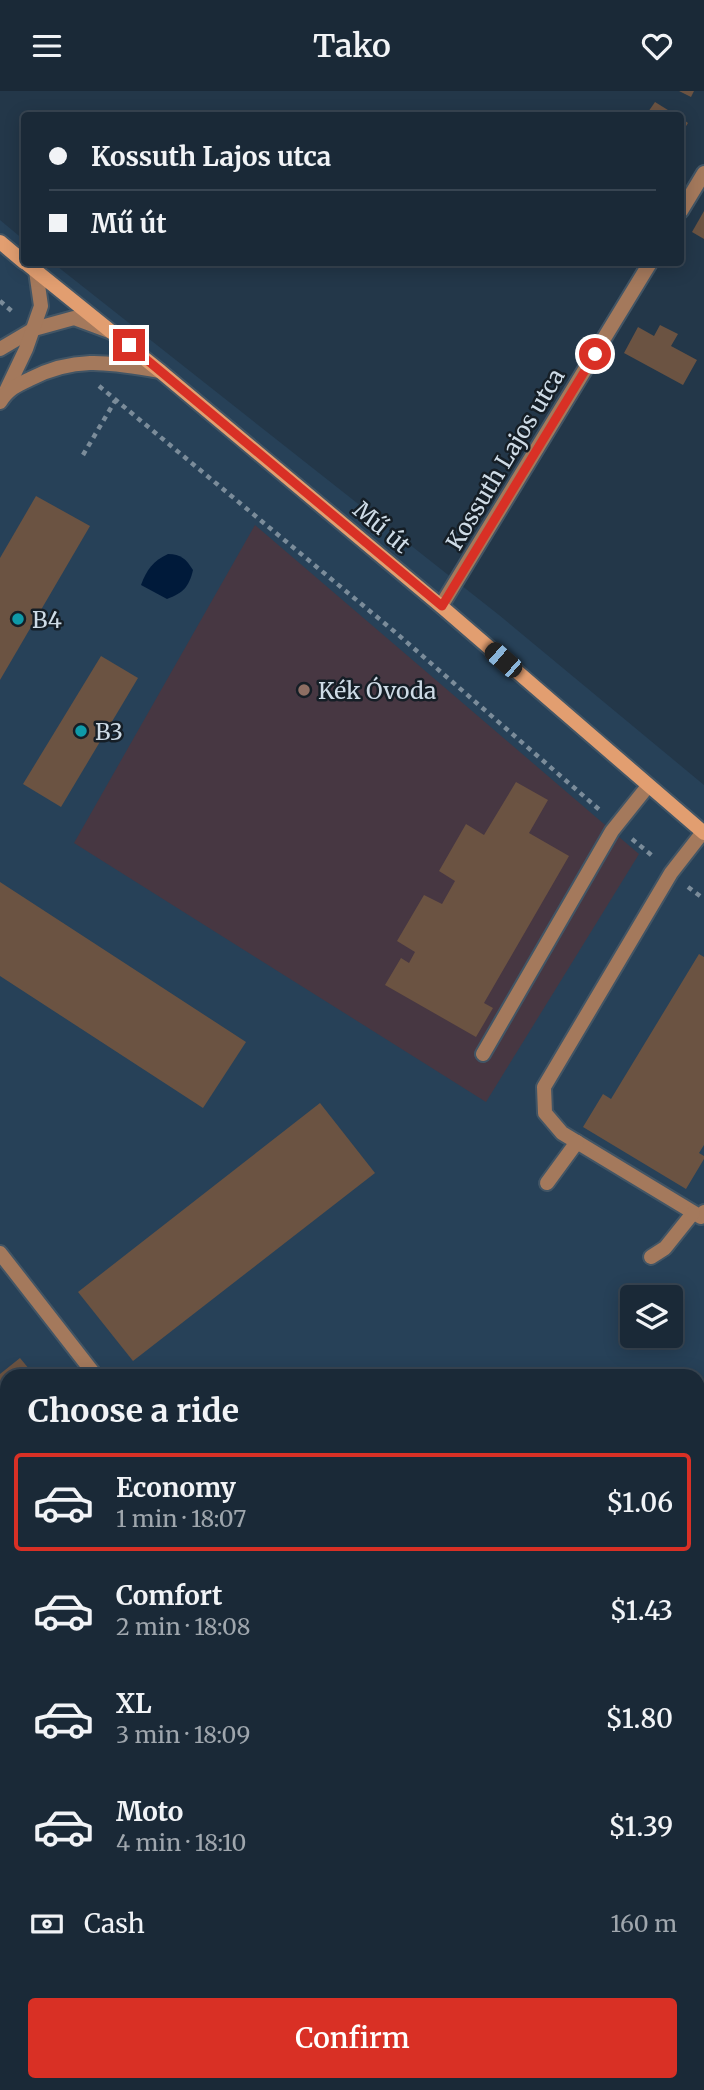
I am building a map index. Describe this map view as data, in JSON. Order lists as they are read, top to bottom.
{
  "streets": {
    "street": ["Kossuth Lajos utca", "Mű út"]
  },
  "crossings": [
    ["Kossuth Lajos utca", "Mű út"]
  ],
  "places": ["B4", "Kék Óvoda", "B3"],
  "page": {
    "header": "Tako",
    "banner": ["Kossuth Lajos utca", "Mű út"],
    "heading": "Choose a ride",
    "list": [
      {
        "name": "Economy",
        "note": "1 min · 18:07",
        "value": "$1.06"
      },
      {
        "name": "Comfort",
        "note": "2 min · 18:08",
        "value": "$1.43"
      },
      {
        "name": "XL",
        "note": "3 min · 18:09",
        "value": "$1.80"
      },
      {
        "name": "Moto",
        "note": "4 min · 18:10",
        "value": "$1.39"
      }
    ],
    "pay": ["Cash", "160 m"],
    "buttons": "Confirm"
  }
}
